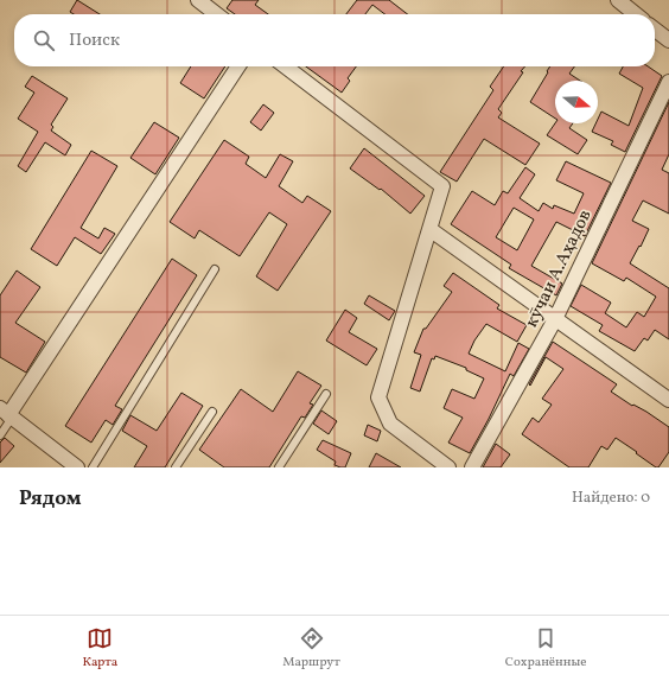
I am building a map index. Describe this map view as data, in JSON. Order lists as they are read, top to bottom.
{
  "streets": {
    "street": ["кӯчаи А.Аҳадов"]
  },
  "north": "right",
  "page": {
    "search": "Поиск",
    "heading": ["Рядом", "Найдено: 0"],
    "nav": ["Карта", "Маршрут", "Сохранённые"]
  }
}
